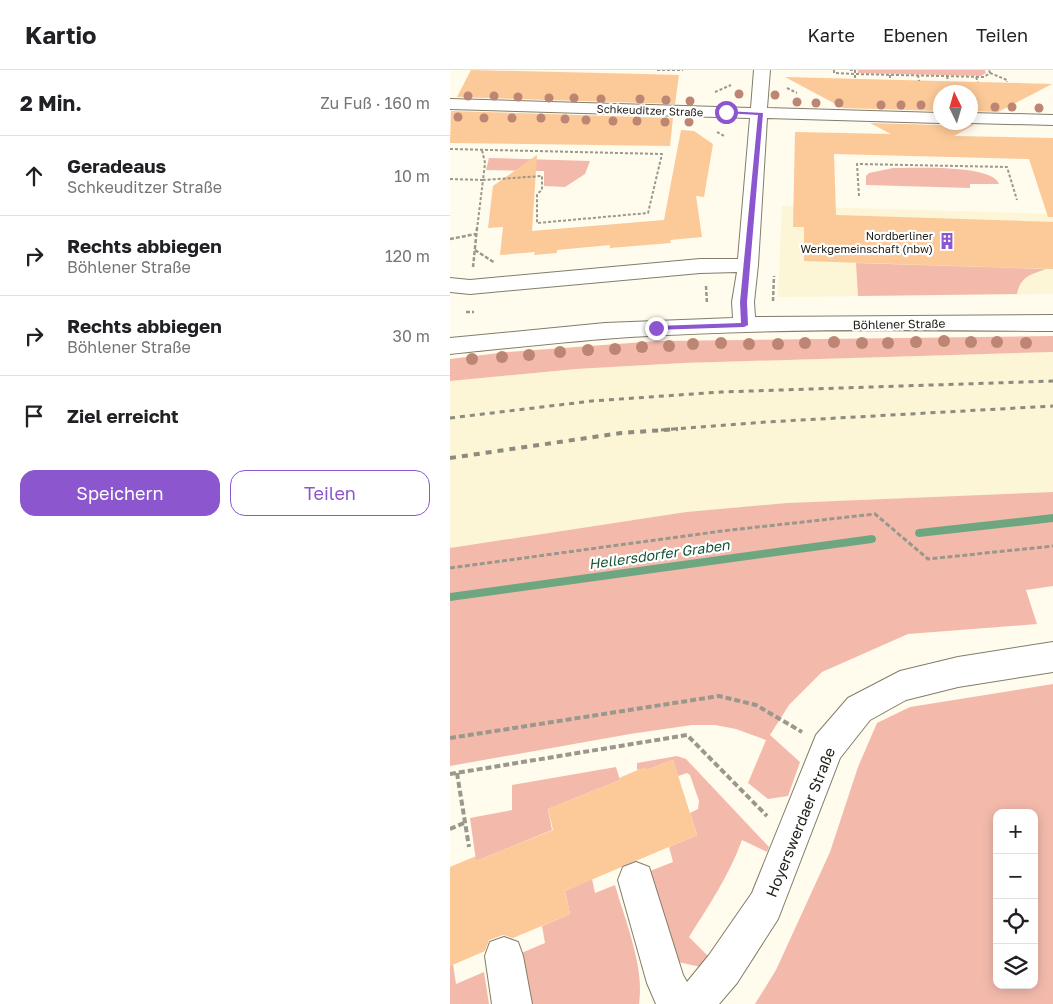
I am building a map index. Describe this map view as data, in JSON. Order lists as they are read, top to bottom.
{
  "streets": {
    "street": ["Schkeuditzer Straße", "Böhlener Straße", "Hoyerswerdaer Straße"]
  },
  "water": ["Hellersdorfer Graben"],
  "places": {
    "building": ["Nordberliner Werkgemeinschaft (nbw)"]
  },
  "north": "top",
  "page": {
    "header": "Kartio",
    "nav": ["Karte", "Ebenen", "Teilen"],
    "heading": ["2 Min.", "Zu Fuß · 160 m"],
    "list": [
      ["Geradeaus", "Schkeuditzer Straße", "10 m"],
      ["Rechts abbiegen", "Böhlener Straße", "120 m"],
      ["Rechts abbiegen", "Böhlener Straße", "30 m"],
      "Ziel erreicht"
    ],
    "buttons": ["Speichern", "Teilen"],
    "map_buttons": ["+", "−"]
  }
}
